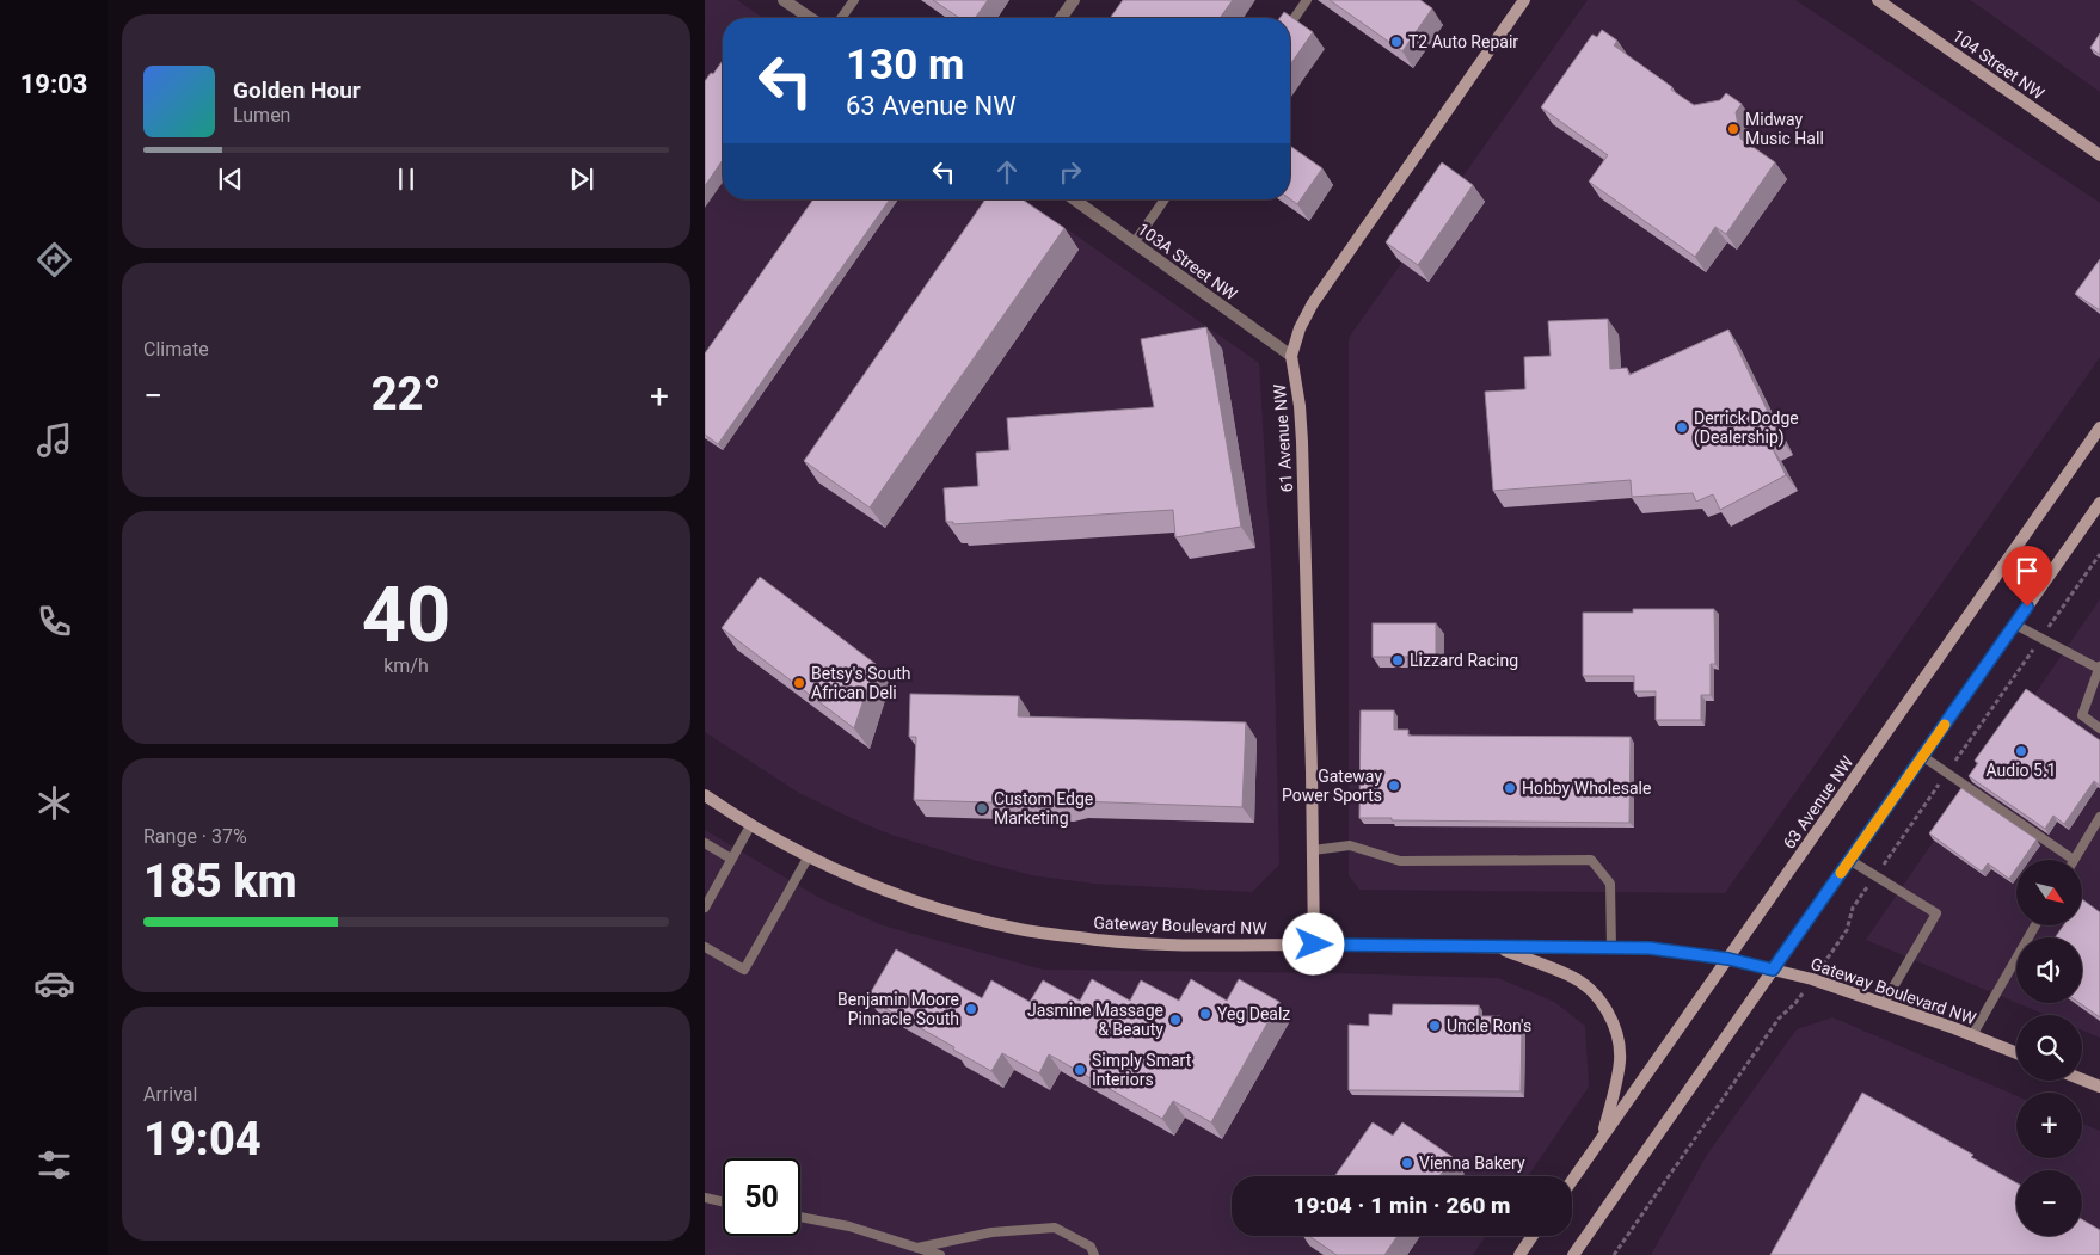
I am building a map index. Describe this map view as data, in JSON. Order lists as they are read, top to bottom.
{
  "streets": {
    "main road": [
      "104 Street NW",
      "61 Avenue NW",
      "63 Avenue NW",
      "Gateway Boulevard NW"
    ],
    "street": ["103A Street NW"]
  },
  "crossings": [
    ["103A Street NW", "61 Avenue NW"],
    ["61 Avenue NW", "Gateway Boulevard NW"],
    ["63 Avenue NW", "Gateway Boulevard NW"]
  ],
  "places": [
    "T2 Auto Repair",
    "Midway Music Hall",
    "Derrick Dodge (Dealership)",
    "Lizzard Racing",
    "Betsy's South African Deli",
    "Audio 5.1",
    "Gateway Power Sports",
    "Hobby Wholesale",
    "Custom Edge Marketing",
    "Benjamin Moore Pinnacle South",
    "Yeg Dealz",
    "Jasmine Massage & Beauty",
    "Uncle Ron's",
    "Simply Smart Interiors",
    "Vienna Bakery"
  ],
  "north": "bottom right",
  "page": {
    "tabs": "19:03",
    "turn": ["130 m", "63 Avenue NW"],
    "song": ["Golden Hour", "Lumen"],
    "tile": [
      "Climate",
      ["40", "km/h"],
      ["Range · 37%", "185 km"],
      ["Arrival", "19:04"]
    ],
    "heat": ["−", "22°", "+"],
    "map_buttons": ["+", "−"],
    "limit": "50",
    "trip": "19:04 · 1 min · 260 m"
  }
}
